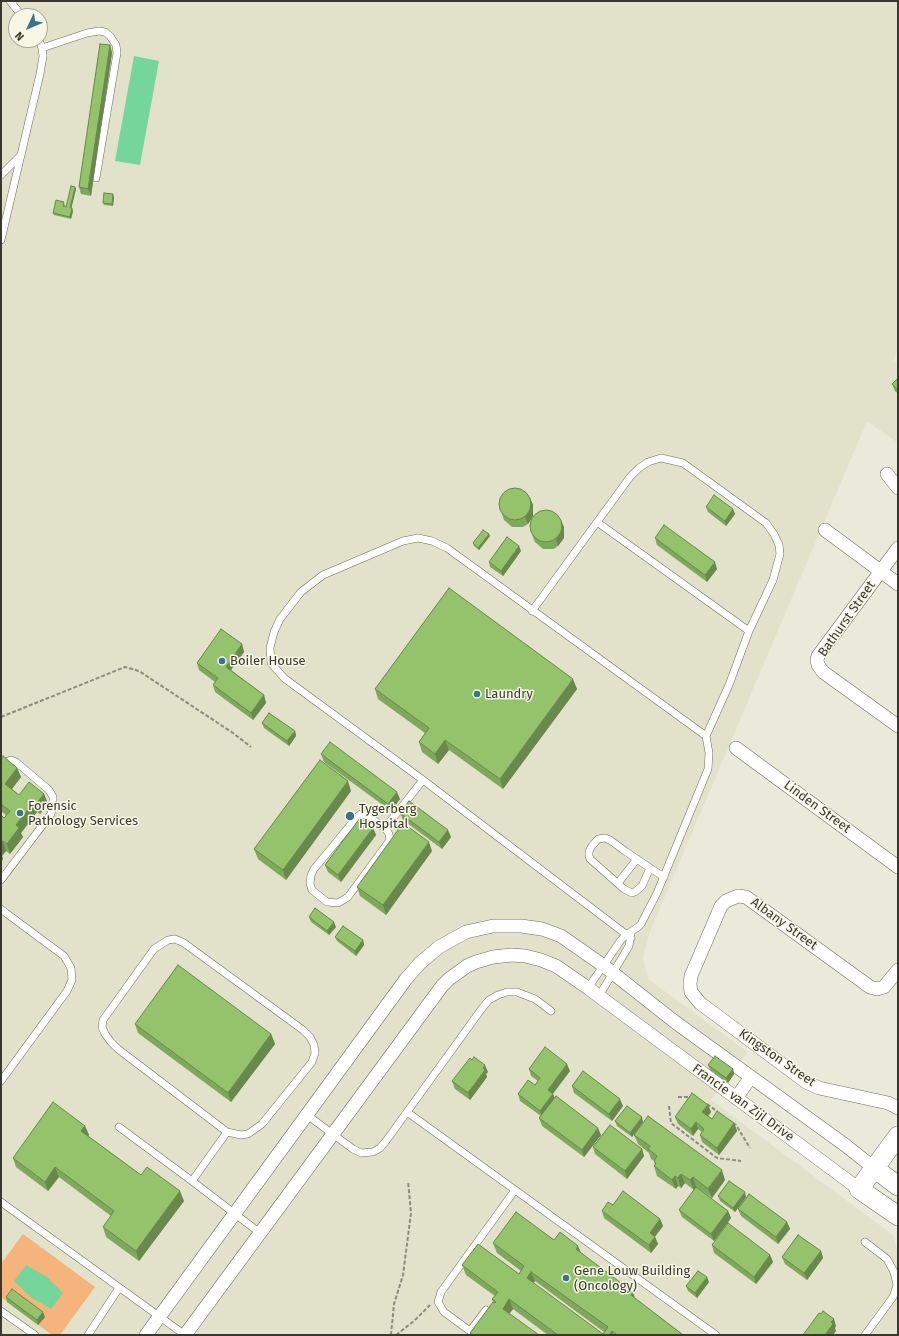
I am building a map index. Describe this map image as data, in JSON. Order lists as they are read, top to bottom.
{
  "streets": {
    "street": [
      "Bathurst Street",
      "Linden Street",
      "Albany Street",
      "Kingston Street",
      "Francie van Zijl Drive"
    ]
  },
  "crossings": [
    ["Albany Street", "Kingston Street"]
  ],
  "places": [
    "Boiler House",
    "Laundry",
    "Forensic Pathology Services",
    "Tygerberg Hospital",
    "Gene Louw Building (Oncology)"
  ],
  "north": "bottom left"
}
